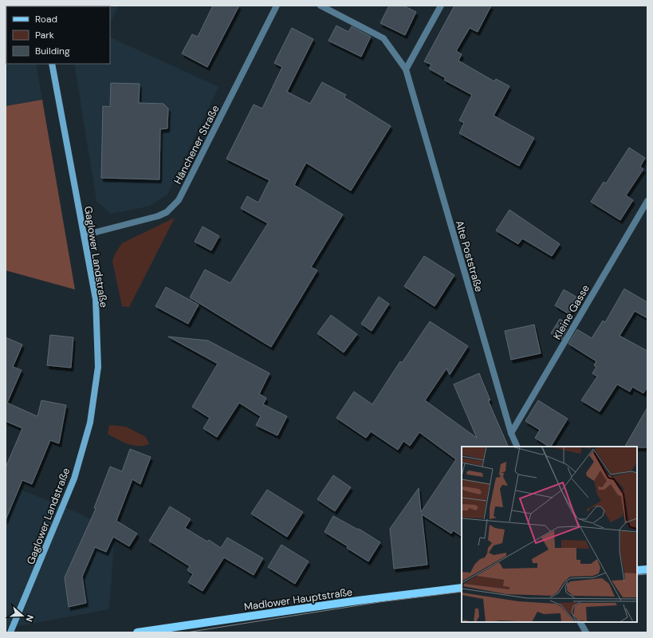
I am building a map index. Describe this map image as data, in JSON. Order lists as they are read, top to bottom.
{
  "streets": {
    "main road": ["Gaglower Landstraße", "Madlower Hauptstraße"],
    "street": ["Hänchener Straße", "Alte Poststraße", "Kleine Gasse"]
  },
  "crossings": [
    ["Hänchener Straße", "Gaglower Landstraße"],
    ["Alte Poststraße", "Kleine Gasse"]
  ],
  "legend": ["Road", "Park", "Building"],
  "north": "right"
}
